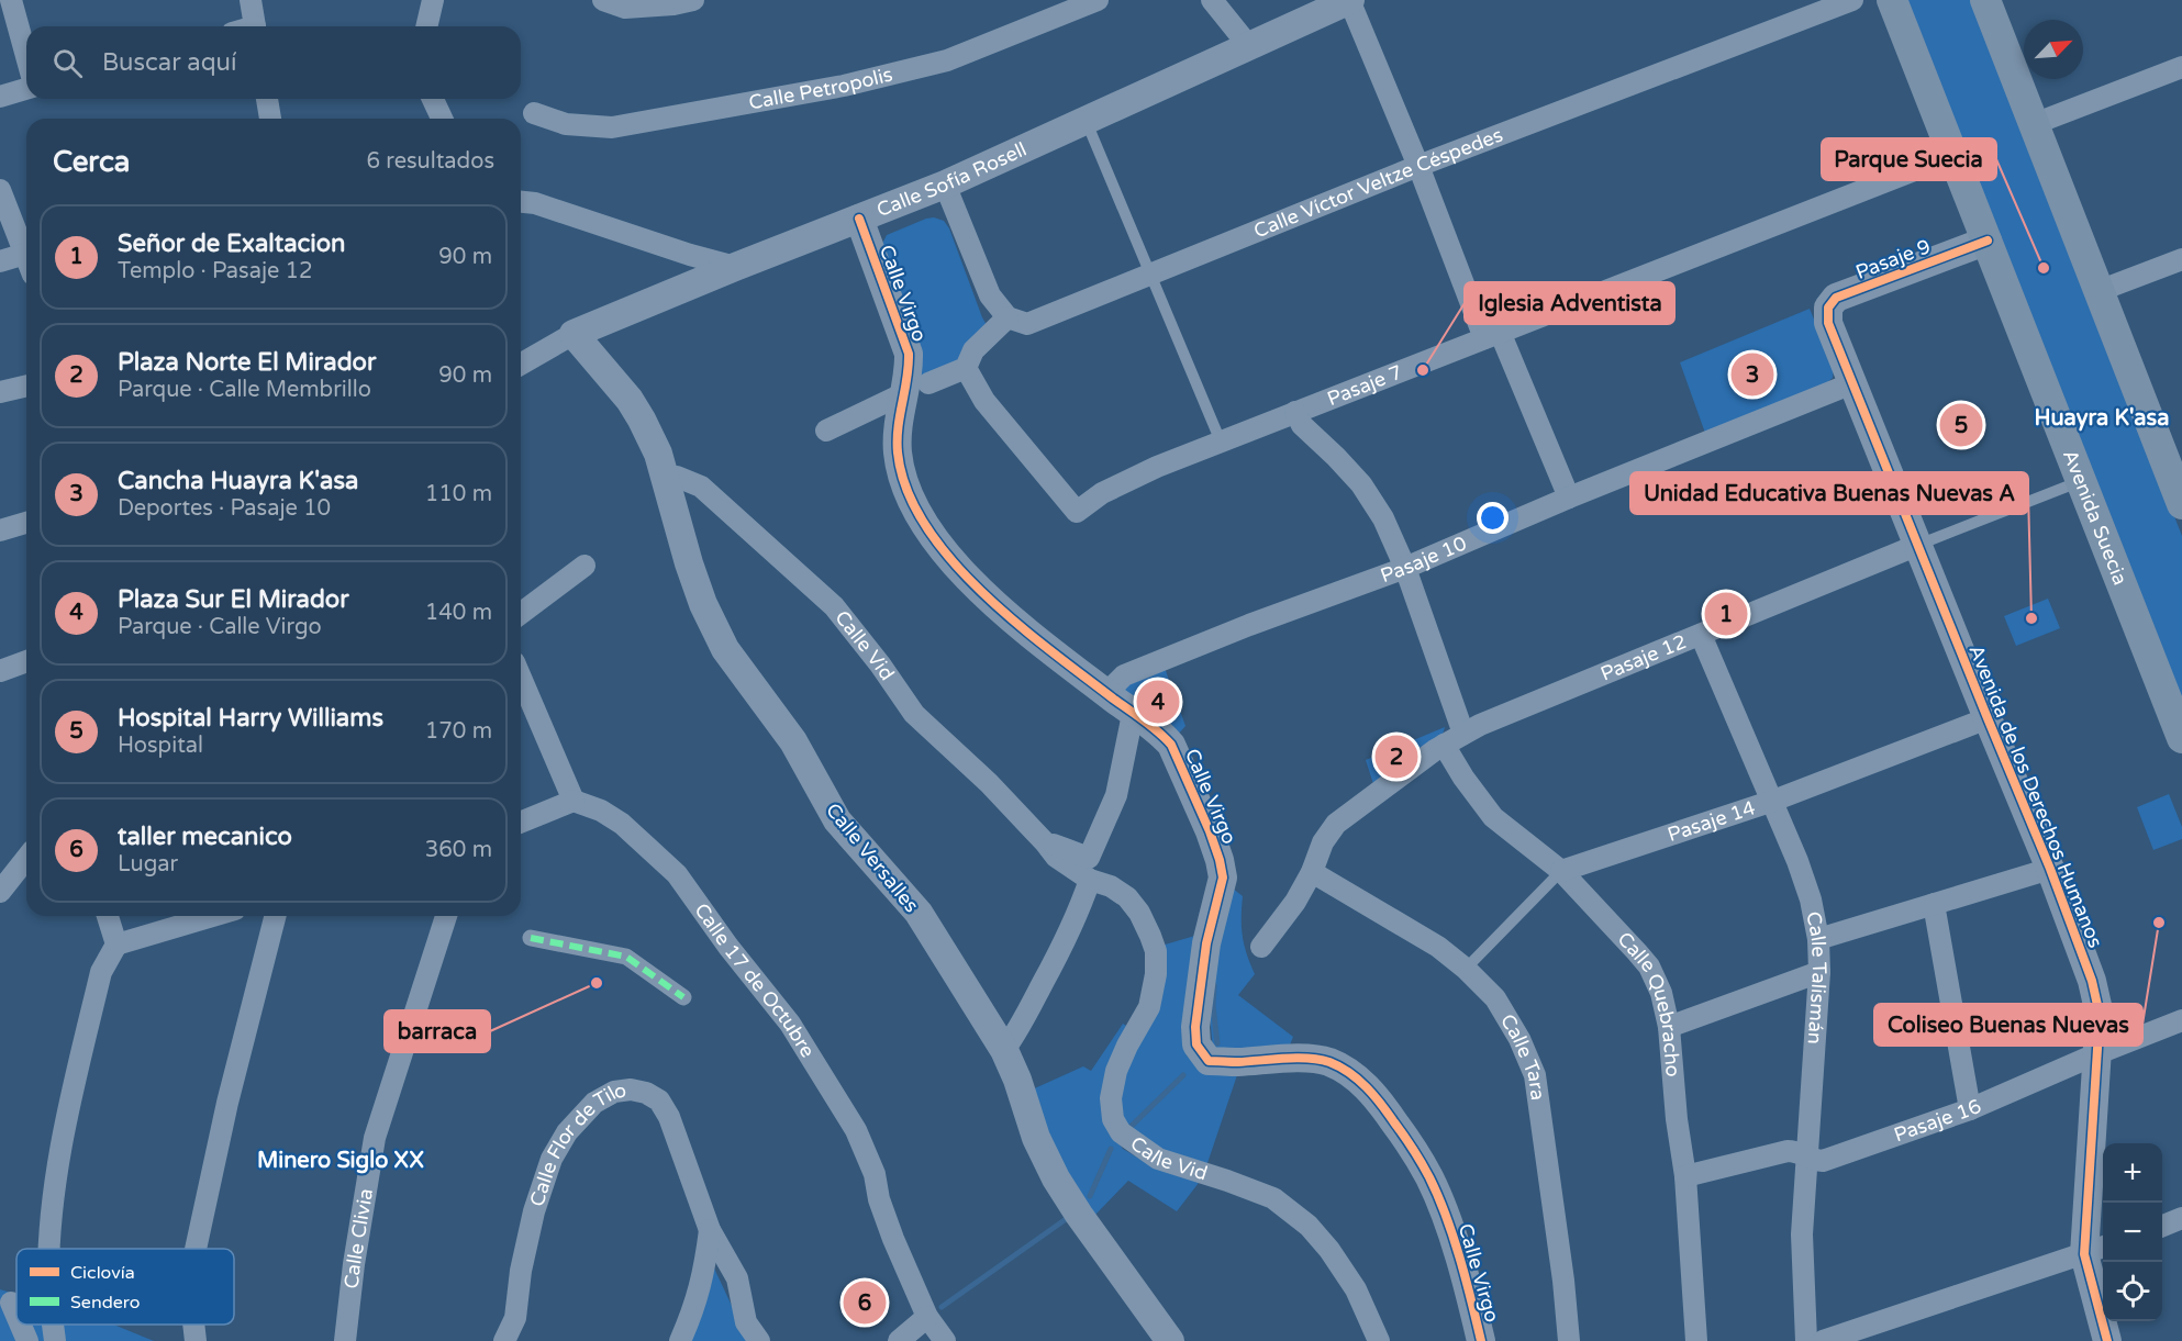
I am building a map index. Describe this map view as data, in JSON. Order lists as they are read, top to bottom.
{
  "streets": {
    "main road": ["Avenida Suecia"],
    "street": [
      "Calle Petropolis",
      "Calle Sofía Rosell",
      "Calle Víctor Veltze Céspedes",
      "Pasaje 9",
      "Calle Virgo",
      "Pasaje 7",
      "Pasaje 10",
      "Calle Vid",
      "Pasaje 12",
      "Avenida de los Derechos Humanos",
      "Pasaje 14",
      "Calle Versalles",
      "Calle Talismán",
      "Calle 17 de Octubre",
      "Calle Quebracho",
      "Calle Tara",
      "Pasaje 16",
      "Calle Flor de Tilo",
      "Calle Clivia"
    ]
  },
  "crossings": [
    ["Calle Sofía Rosell", "Calle Virgo"],
    ["Calle Sofía Rosell", "Calle Versalles"],
    ["Pasaje 9", "Avenida Suecia"],
    ["Pasaje 9", "Avenida de los Derechos Humanos"],
    ["Calle Virgo", "Pasaje 10"],
    ["Pasaje 7", "Avenida Suecia"],
    ["Pasaje 10", "Avenida de los Derechos Humanos"],
    ["Calle Vid", "Calle Versalles"],
    ["Pasaje 12", "Avenida de los Derechos Humanos"],
    ["Pasaje 12", "Calle Talismán"],
    ["Pasaje 12", "Calle Quebracho"],
    ["Pasaje 12", "Calle Tara"],
    ["Avenida de los Derechos Humanos", "Pasaje 14"],
    ["Avenida de los Derechos Humanos", "Pasaje 16"],
    ["Pasaje 14", "Calle Talismán"],
    ["Pasaje 14", "Calle Quebracho"],
    ["Pasaje 14", "Calle Tara"],
    ["Calle Talismán", "Pasaje 16"],
    ["Calle Quebracho", "Pasaje 16"]
  ],
  "districts": ["Huayra K'asa", "Minero Siglo XX"],
  "places": [
    "Parque Suecia",
    "Iglesia Adventista",
    "Unidad Educativa Buenas Nuevas A",
    "Coliseo Buenas Nuevas",
    "barraca"
  ],
  "legend": ["Ciclovía", "Sendero"],
  "north": "top right",
  "page": {
    "search": "Buscar aquí",
    "heading": ["Cerca", "6 resultados"],
    "list": [
      {
        "mark": "1",
        "name": "Señor de Exaltacion",
        "note": "Templo · Pasaje 12",
        "value": "90 m"
      },
      {
        "mark": "2",
        "name": "Plaza Norte El Mirador",
        "note": "Parque · Calle Membrillo",
        "value": "90 m"
      },
      {
        "mark": "3",
        "name": "Cancha Huayra K'asa",
        "note": "Deportes · Pasaje 10",
        "value": "110 m"
      },
      {
        "mark": "4",
        "name": "Plaza Sur El Mirador",
        "note": "Parque · Calle Virgo",
        "value": "140 m"
      },
      {
        "mark": "5",
        "name": "Hospital Harry Williams",
        "note": "Hospital",
        "value": "170 m"
      },
      {
        "mark": "6",
        "name": "taller mecanico",
        "note": "Lugar",
        "value": "360 m"
      }
    ],
    "pins": [
      "3",
      "5",
      "1",
      "4",
      "2",
      "6"
    ],
    "map_buttons": ["+", "−"]
  }
}
